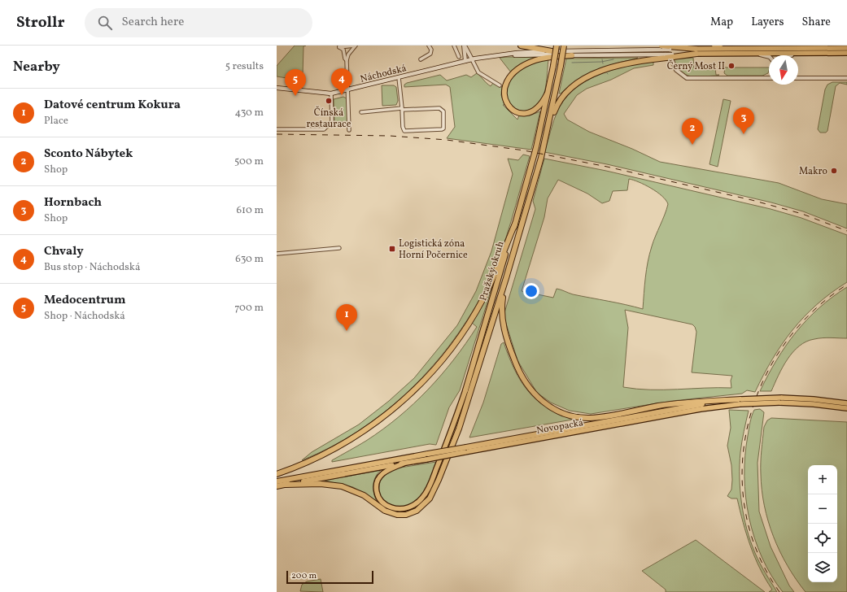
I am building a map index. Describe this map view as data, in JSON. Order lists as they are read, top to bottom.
{
  "streets": {
    "highway": ["Pražský okruh", "Novopacká"],
    "main road": ["Náchodská"]
  },
  "crossings": [
    ["Pražský okruh", "Novopacká"]
  ],
  "places": {
    "other": ["Černý Most II", "Čínská restaurace", "Makro"],
    "transit": ["Logistická zóna Horní Počernice"]
  },
  "scale_bar": "200 m",
  "north": "bottom",
  "page": {
    "header": "Strollr",
    "search": "Search here",
    "nav": ["Map", "Layers", "Share"],
    "heading": ["Nearby", "5 results"],
    "pins": [
      "4",
      "5",
      "3",
      "2",
      "1"
    ],
    "list": [
      {
        "mark": "1",
        "name": "Datové centrum Kokura",
        "note": "Place",
        "value": "430 m"
      },
      {
        "mark": "2",
        "name": "Sconto Nábytek",
        "note": "Shop",
        "value": "500 m"
      },
      {
        "mark": "3",
        "name": "Hornbach",
        "note": "Shop",
        "value": "610 m"
      },
      {
        "mark": "4",
        "name": "Chvaly",
        "note": "Bus stop · Náchodská",
        "value": "630 m"
      },
      {
        "mark": "5",
        "name": "Medocentrum",
        "note": "Shop · Náchodská",
        "value": "700 m"
      }
    ],
    "map_buttons": ["+", "−"],
    "scale": "200 m"
  }
}
